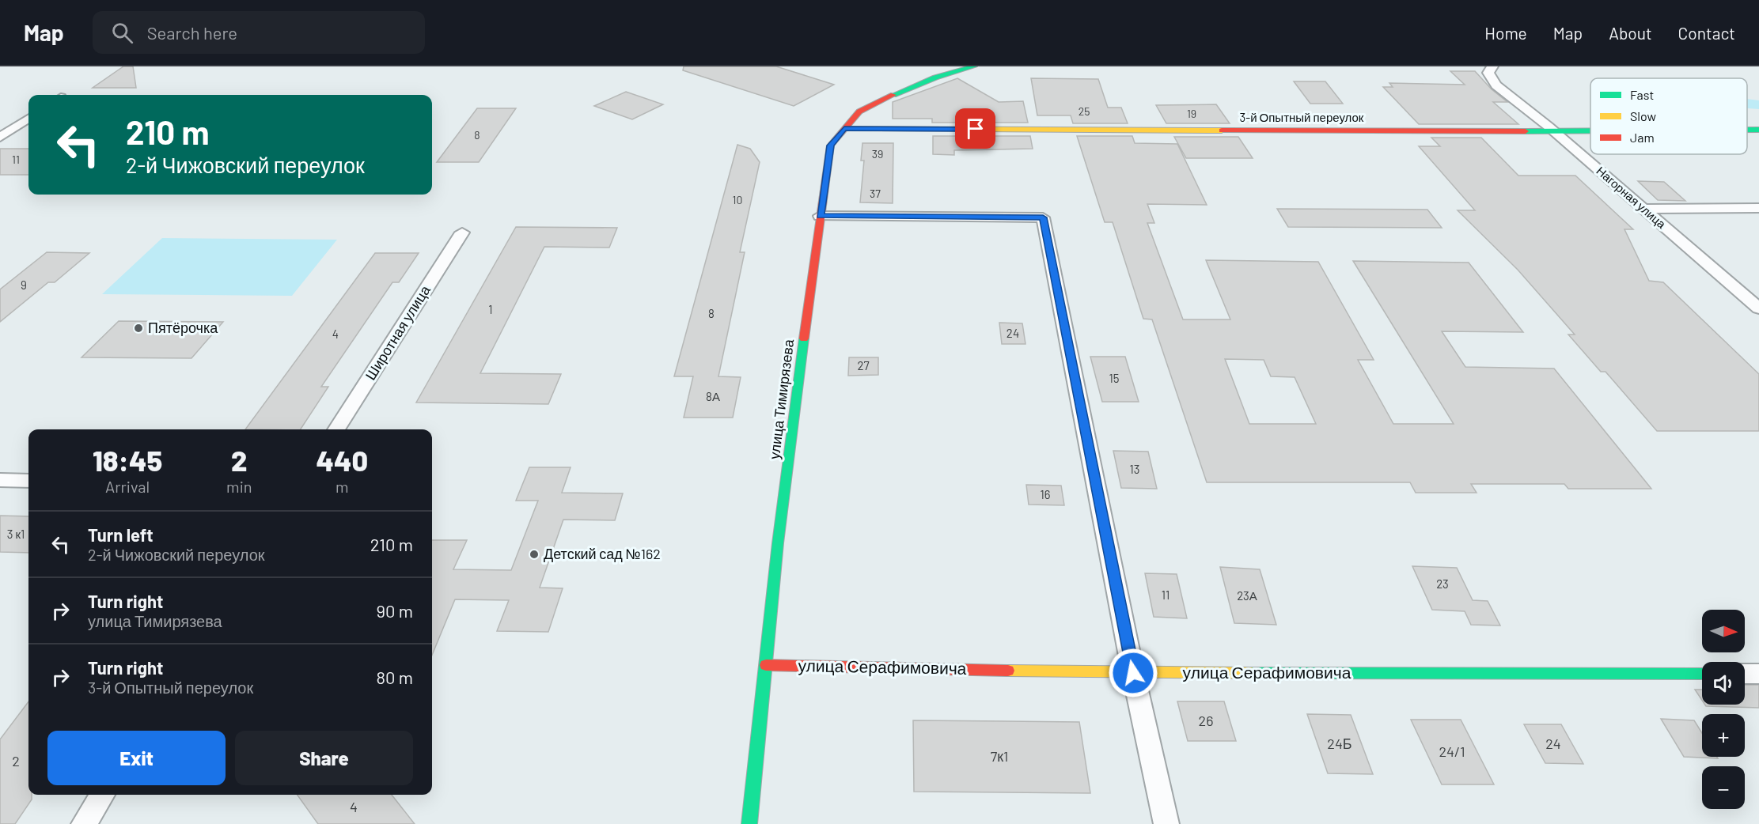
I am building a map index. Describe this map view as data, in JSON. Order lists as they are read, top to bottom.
{
  "streets": {
    "street": [
      "3-й Опытный переулок",
      "Нагорная улица",
      "Широтная улица",
      "улица Тимирязева",
      "улица Серафимовича"
    ]
  },
  "crossings": [
    ["3-й Опытный переулок", "Нагорная улица"],
    ["3-й Опытный переулок", "улица Тимирязева"],
    ["улица Тимирязева", "улица Серафимовича"]
  ],
  "places": ["Пятёрочка", "Детский сад №162"],
  "house_numbers": [
    "25",
    "19",
    "8",
    "39",
    "11",
    "37",
    "10",
    "9",
    "1",
    "8",
    "24",
    "4",
    "27",
    "15",
    "8А",
    "13",
    "16",
    "3 к1",
    "23",
    "11",
    "23А",
    "26",
    "24Б",
    "24",
    "24/1",
    "7к1",
    "2",
    "4"
  ],
  "legend": ["Fast", "Slow", "Jam"],
  "north": "right",
  "page": {
    "header": "Map",
    "search": "Search here",
    "nav": [
      "Home",
      "Map",
      "About",
      "Contact"
    ],
    "turn": ["210 m", "2-й Чижовский переулок"],
    "eta": [
      "18:45",
      "Arrival",
      "2",
      "min",
      "440",
      "m"
    ],
    "list": [
      {
        "name": "Turn left",
        "note": "2-й Чижовский переулок",
        "value": "210 m"
      },
      {
        "name": "Turn right",
        "note": "улица Тимирязева",
        "value": "90 m"
      },
      {
        "name": "Turn right",
        "note": "3-й Опытный переулок",
        "value": "80 m"
      }
    ],
    "map_buttons": ["+", "−"],
    "buttons": ["Exit", "Share"]
  }
}
